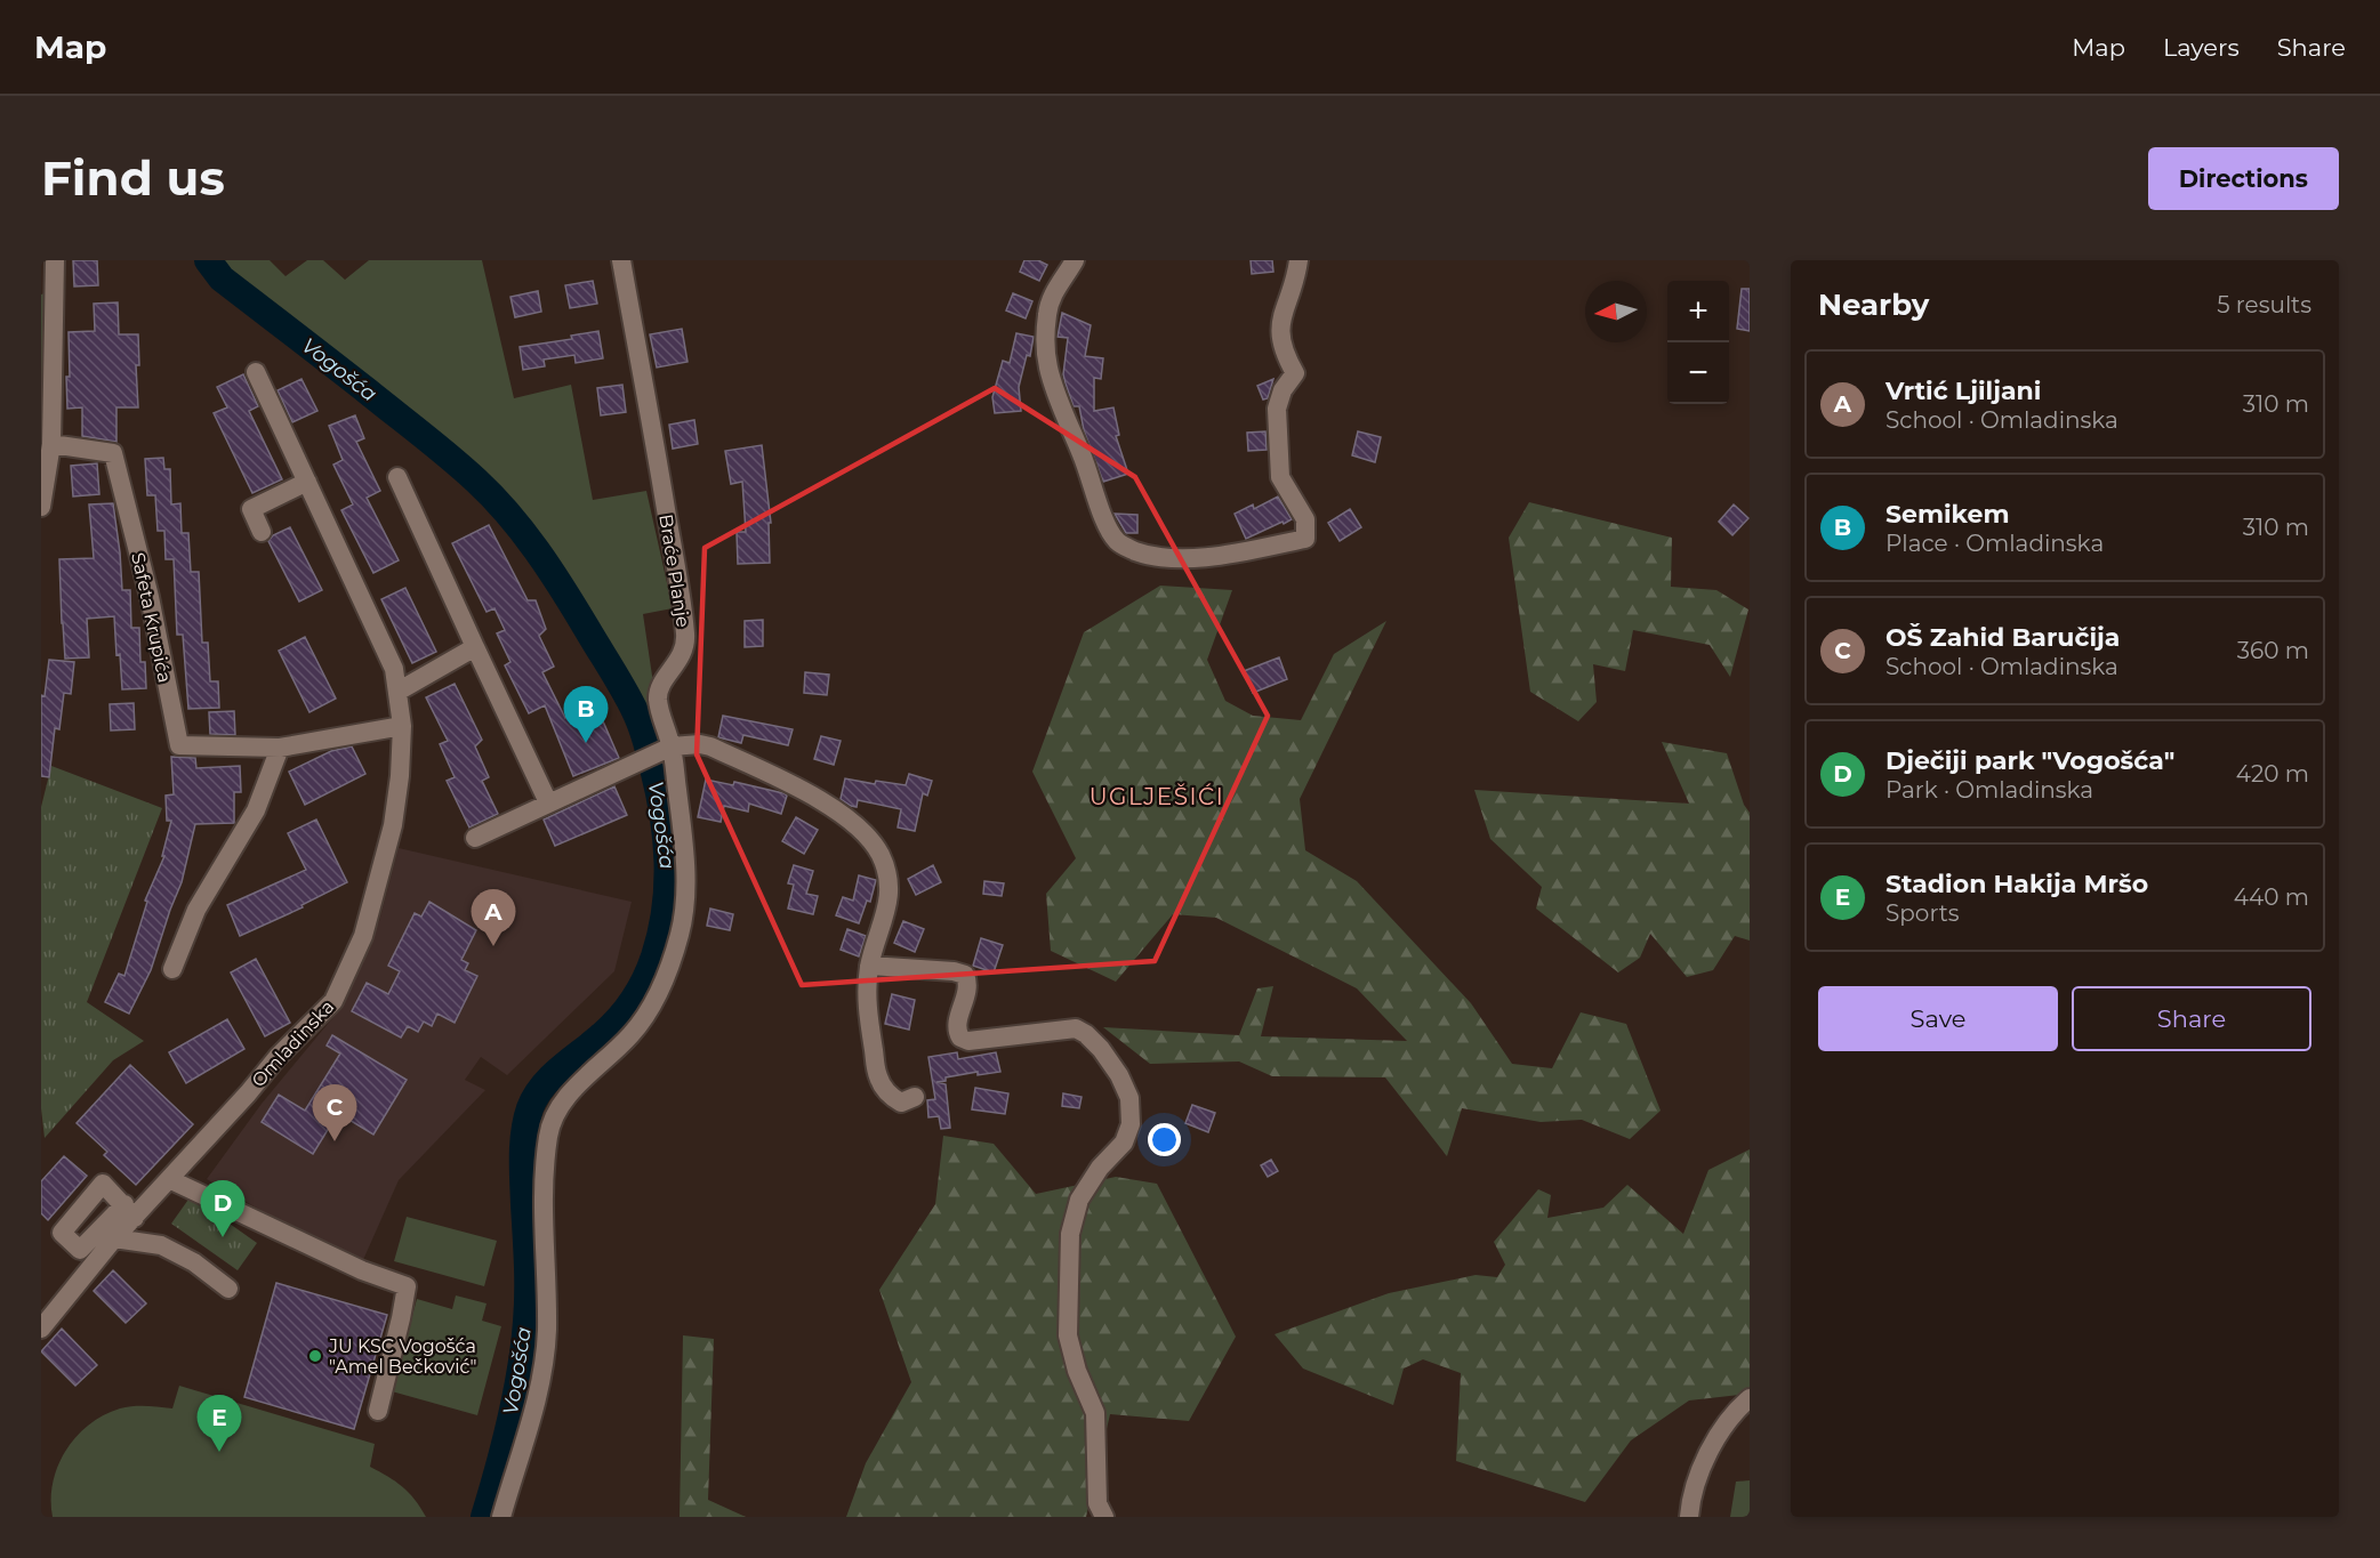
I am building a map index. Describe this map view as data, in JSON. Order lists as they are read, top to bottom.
{
  "streets": {
    "street": ["Braće Planje", "Safeta Krupića", "Omladinska"]
  },
  "crossings": [
    ["Safeta Krupića", "Omladinska"]
  ],
  "districts": ["UGLJEŠIĆI"],
  "water": ["Vogošća"],
  "places": ["JU KSC Vogošća \"Amel Bečković\""],
  "north": "left",
  "page": {
    "header": "Map",
    "nav": ["Map", "Layers", "Share"],
    "buttons": [
      "Directions",
      ["Save", "Share"]
    ],
    "title": "Find us",
    "heading": ["Nearby", "5 results"],
    "map_buttons": ["+", "−"],
    "list": [
      {
        "mark": "A",
        "name": "Vrtić Ljiljani",
        "note": "School · Omladinska",
        "value": "310 m"
      },
      {
        "mark": "B",
        "name": "Semikem",
        "note": "Place · Omladinska",
        "value": "310 m"
      },
      {
        "mark": "C",
        "name": "OŠ Zahid Baručija",
        "note": "School · Omladinska",
        "value": "360 m"
      },
      {
        "mark": "D",
        "name": "Dječiji park \"Vogošća\"",
        "note": "Park · Omladinska",
        "value": "420 m"
      },
      {
        "mark": "E",
        "name": "Stadion Hakija Mršo",
        "note": "Sports",
        "value": "440 m"
      }
    ],
    "pins": [
      "B",
      "A",
      "C",
      "D",
      "E"
    ]
  }
}
